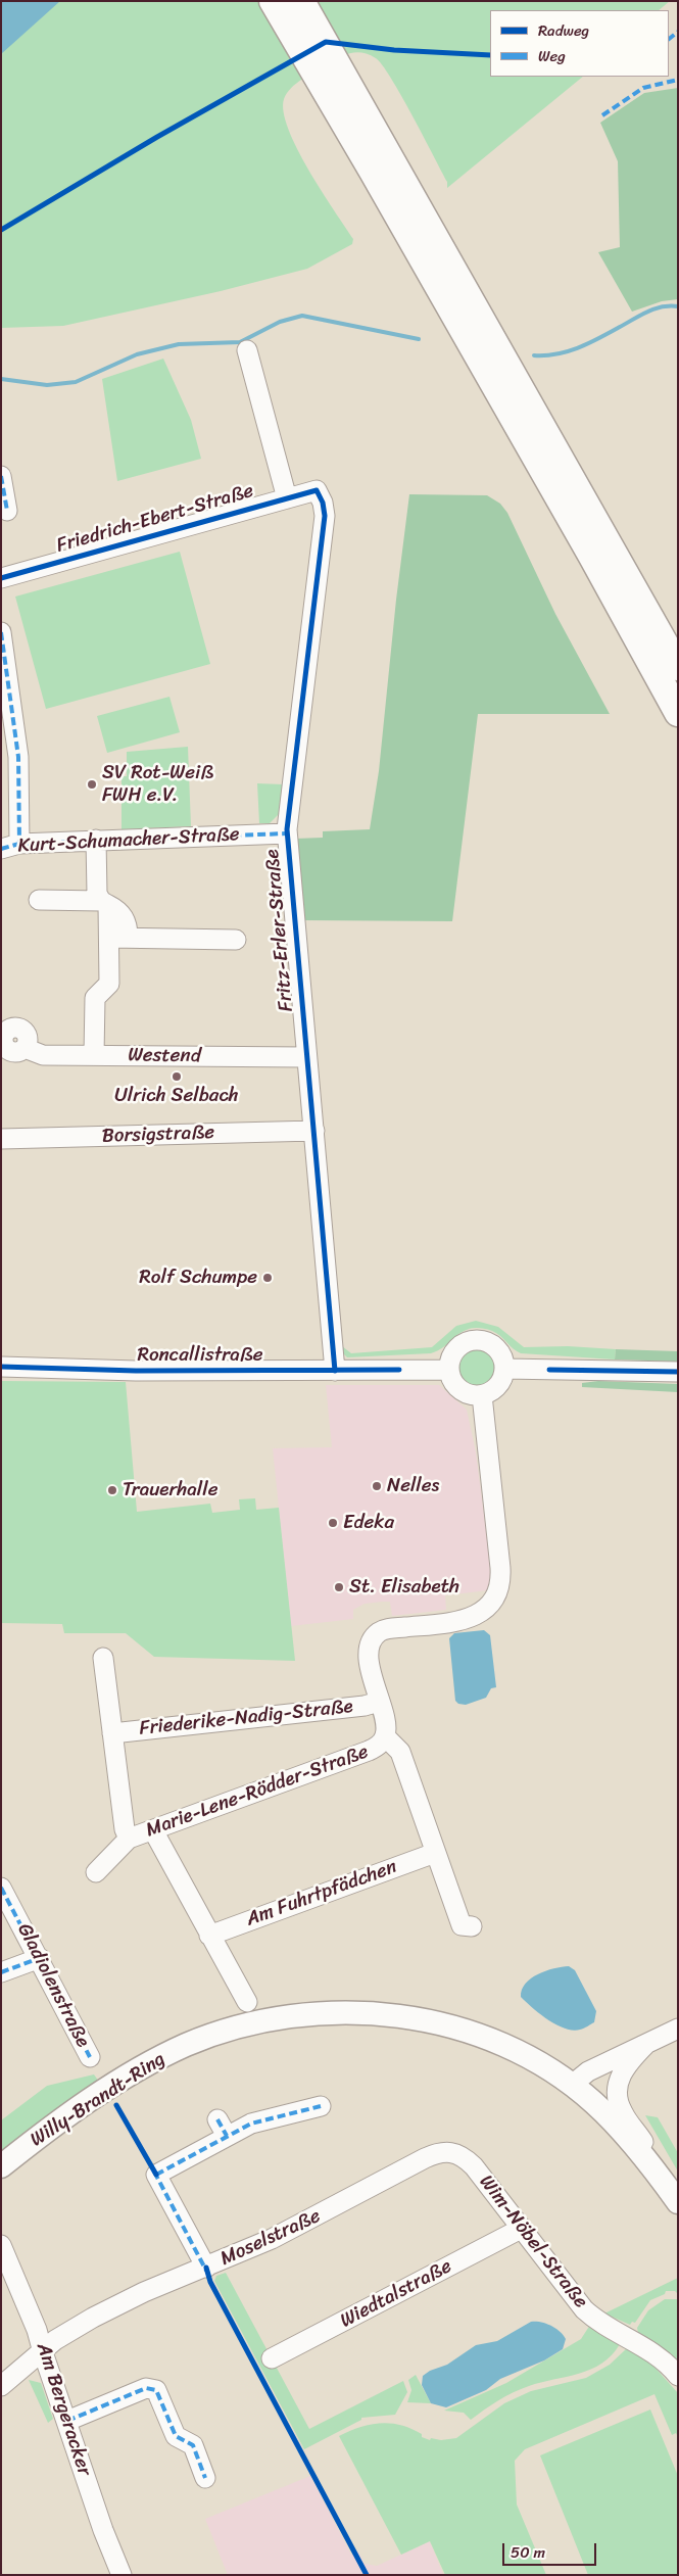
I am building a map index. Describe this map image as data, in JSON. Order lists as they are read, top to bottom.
{
  "streets": {
    "main road": ["Willy-Brandt-Ring"],
    "street": [
      "Friedrich-Ebert-Straße",
      "Kurt-Schumacher-Straße",
      "Fritz-Erler-Straße",
      "Westend",
      "Borsigstraße",
      "Roncallistraße",
      "Friederike-Nadig-Straße",
      "Marie-Lene-Rödder-Straße",
      "Am Fuhrtpfädchen",
      "Gladiolenstraße",
      "Moselstraße",
      "Wim-Nöbel-Straße",
      "Wiedtalstraße",
      "Am Bergeracker"
    ]
  },
  "crossings": [
    ["Friedrich-Ebert-Straße", "Fritz-Erler-Straße"],
    ["Kurt-Schumacher-Straße", "Fritz-Erler-Straße"],
    ["Fritz-Erler-Straße", "Westend"],
    ["Fritz-Erler-Straße", "Borsigstraße"],
    ["Fritz-Erler-Straße", "Roncallistraße"],
    ["Roncallistraße", "Marie-Lene-Rödder-Straße"],
    ["Friederike-Nadig-Straße", "Marie-Lene-Rödder-Straße"],
    ["Moselstraße", "Wim-Nöbel-Straße"],
    ["Moselstraße", "Am Bergeracker"],
    ["Wim-Nöbel-Straße", "Wiedtalstraße"]
  ],
  "places": [
    "SV Rot-Weiß FWH e.V.",
    "Ulrich Selbach",
    "Rolf Schumpe",
    "Nelles",
    "Trauerhalle",
    "Edeka",
    "St. Elisabeth"
  ],
  "legend": ["Radweg", "Weg"],
  "scale_bar": "50 m"
}
